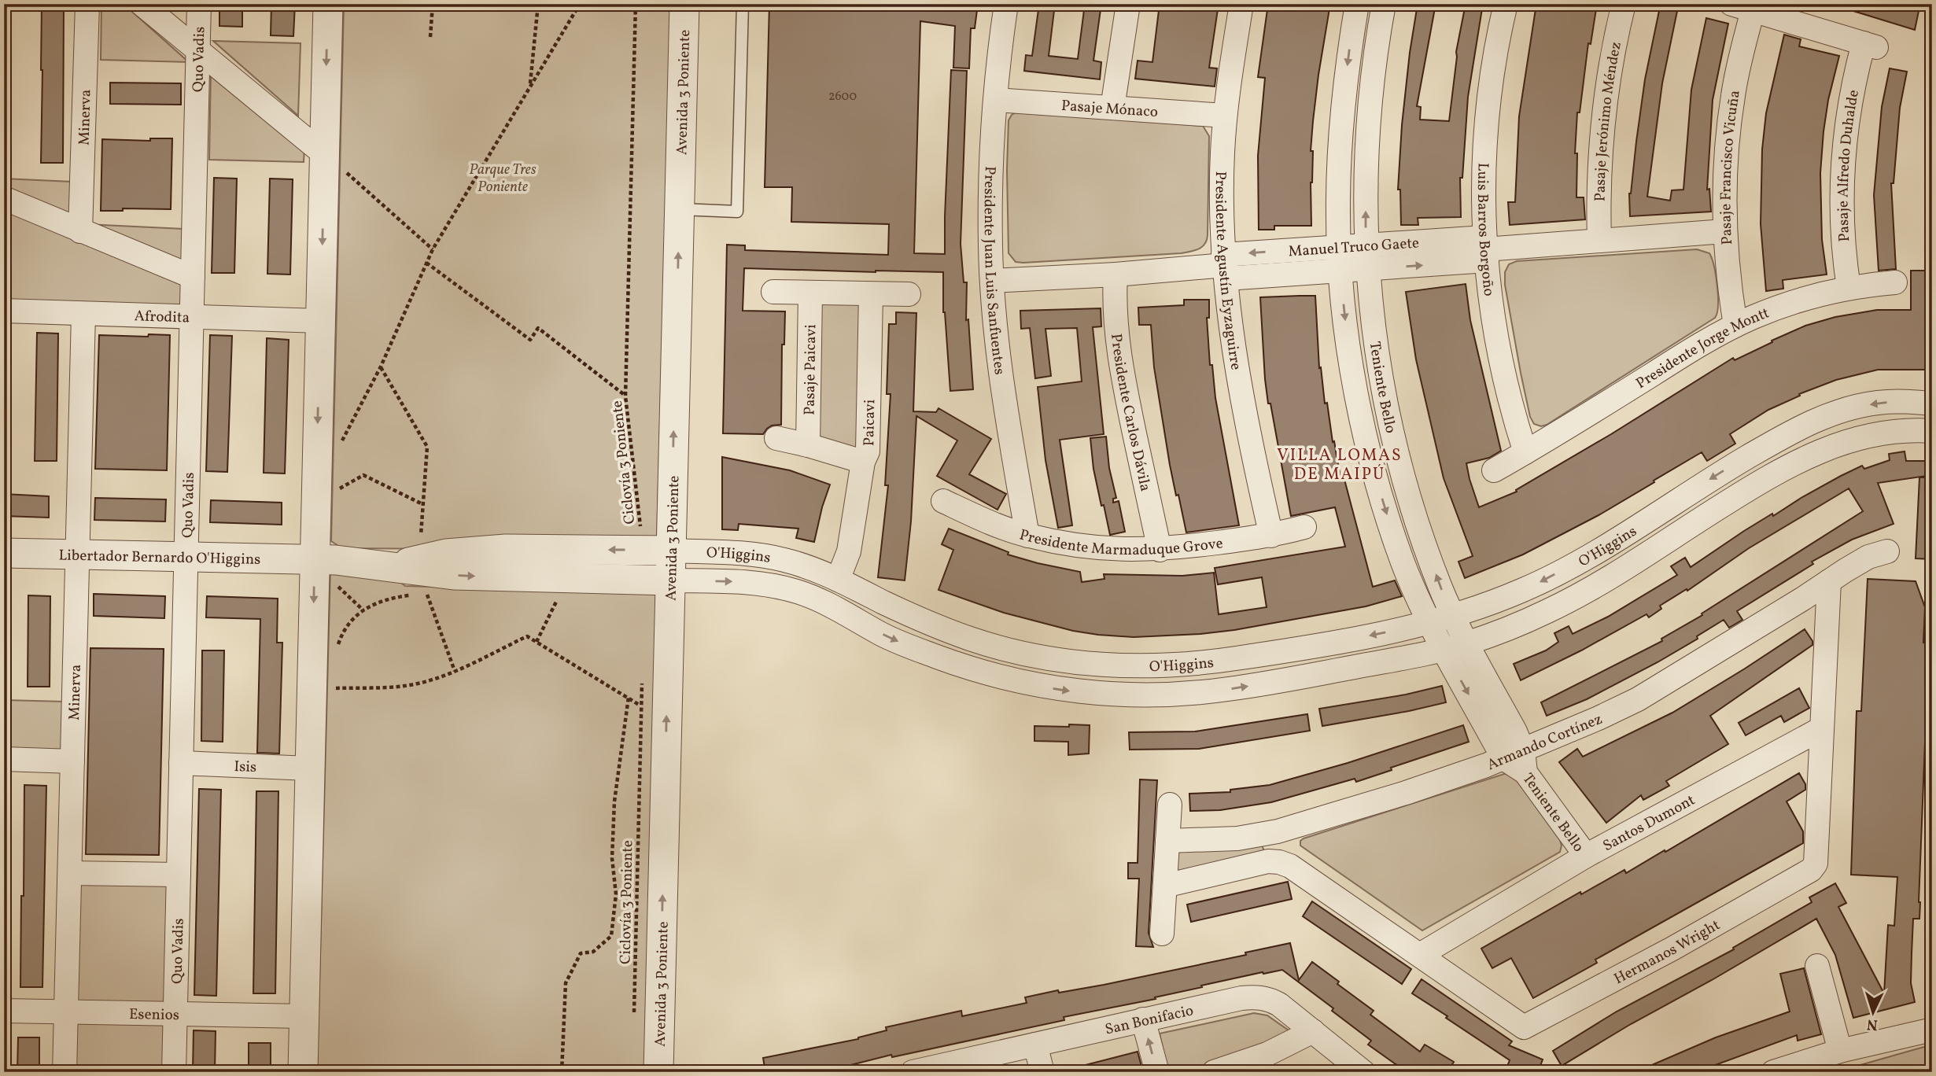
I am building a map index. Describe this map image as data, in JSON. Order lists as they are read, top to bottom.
{
  "streets": {
    "street": [
      "Quo Vadis",
      "Avenida 3 Poniente",
      "Pasaje Mónaco",
      "Minerva",
      "Pasaje Jerónimo Méndez",
      "Pasaje Alfredo Duhalde",
      "Pasaje Francisco Vicuña",
      "Luis Barros Borgoño",
      "Manuel Truco Gaete",
      "Presidente Juan Luis Sanfuentes",
      "Presidente Agustín Eyzaguirre",
      "Afrodita",
      "Presidente Jorge Montt",
      "Pasaje Paicavi",
      "Teniente Bello",
      "Presidente Carlos Dávila",
      "Paicavi",
      "Presidente Marmaduque Grove",
      "O'Higgins",
      "Libertador Bernardo O'Higgins",
      "Armando Cortínez",
      "Isis",
      "Santos Dumont",
      "Hermanos Wright",
      "Esenios",
      "San Bonifacio"
    ],
    "path": ["Ciclovía 3 Poniente"]
  },
  "crossings": [
    ["Quo Vadis", "Afrodita"],
    ["Quo Vadis", "Libertador Bernardo O'Higgins"],
    ["Quo Vadis", "Isis"],
    ["Quo Vadis", "Esenios"],
    ["Avenida 3 Poniente", "Ciclovía 3 Poniente"],
    ["Avenida 3 Poniente", "O'Higgins"],
    ["Pasaje Mónaco", "Presidente Juan Luis Sanfuentes"],
    ["Pasaje Mónaco", "Presidente Agustín Eyzaguirre"],
    ["Minerva", "Afrodita"],
    ["Minerva", "Libertador Bernardo O'Higgins"],
    ["Minerva", "Esenios"],
    ["Pasaje Jerónimo Méndez", "Manuel Truco Gaete"],
    ["Pasaje Alfredo Duhalde", "Pasaje Francisco Vicuña"],
    ["Pasaje Alfredo Duhalde", "Presidente Jorge Montt"],
    ["Pasaje Francisco Vicuña", "Manuel Truco Gaete"],
    ["Pasaje Francisco Vicuña", "Presidente Jorge Montt"],
    ["Luis Barros Borgoño", "Manuel Truco Gaete"],
    ["Luis Barros Borgoño", "Presidente Jorge Montt"],
    ["Manuel Truco Gaete", "Presidente Juan Luis Sanfuentes"],
    ["Manuel Truco Gaete", "Presidente Agustín Eyzaguirre"],
    ["Manuel Truco Gaete", "Teniente Bello"],
    ["Manuel Truco Gaete", "Presidente Carlos Dávila"],
    ["Presidente Juan Luis Sanfuentes", "Presidente Marmaduque Grove"],
    ["Presidente Agustín Eyzaguirre", "Presidente Marmaduque Grove"],
    ["Teniente Bello", "O'Higgins"],
    ["Teniente Bello", "Armando Cortínez"],
    ["Teniente Bello", "Santos Dumont"],
    ["Presidente Carlos Dávila", "Presidente Marmaduque Grove"],
    ["Paicavi", "O'Higgins"],
    ["Ciclovía 3 Poniente", "O'Higgins"],
    ["O'Higgins", "Libertador Bernardo O'Higgins"],
    ["Armando Cortínez", "Hermanos Wright"],
    ["Santos Dumont", "Hermanos Wright"]
  ],
  "one_way": ["Avenida 3 Poniente"],
  "districts": ["VILLA LOMAS DE MAIPÚ"],
  "parks": ["Parque Tres Poniente"],
  "house_numbers": ["2600"],
  "north": "bottom"
}
